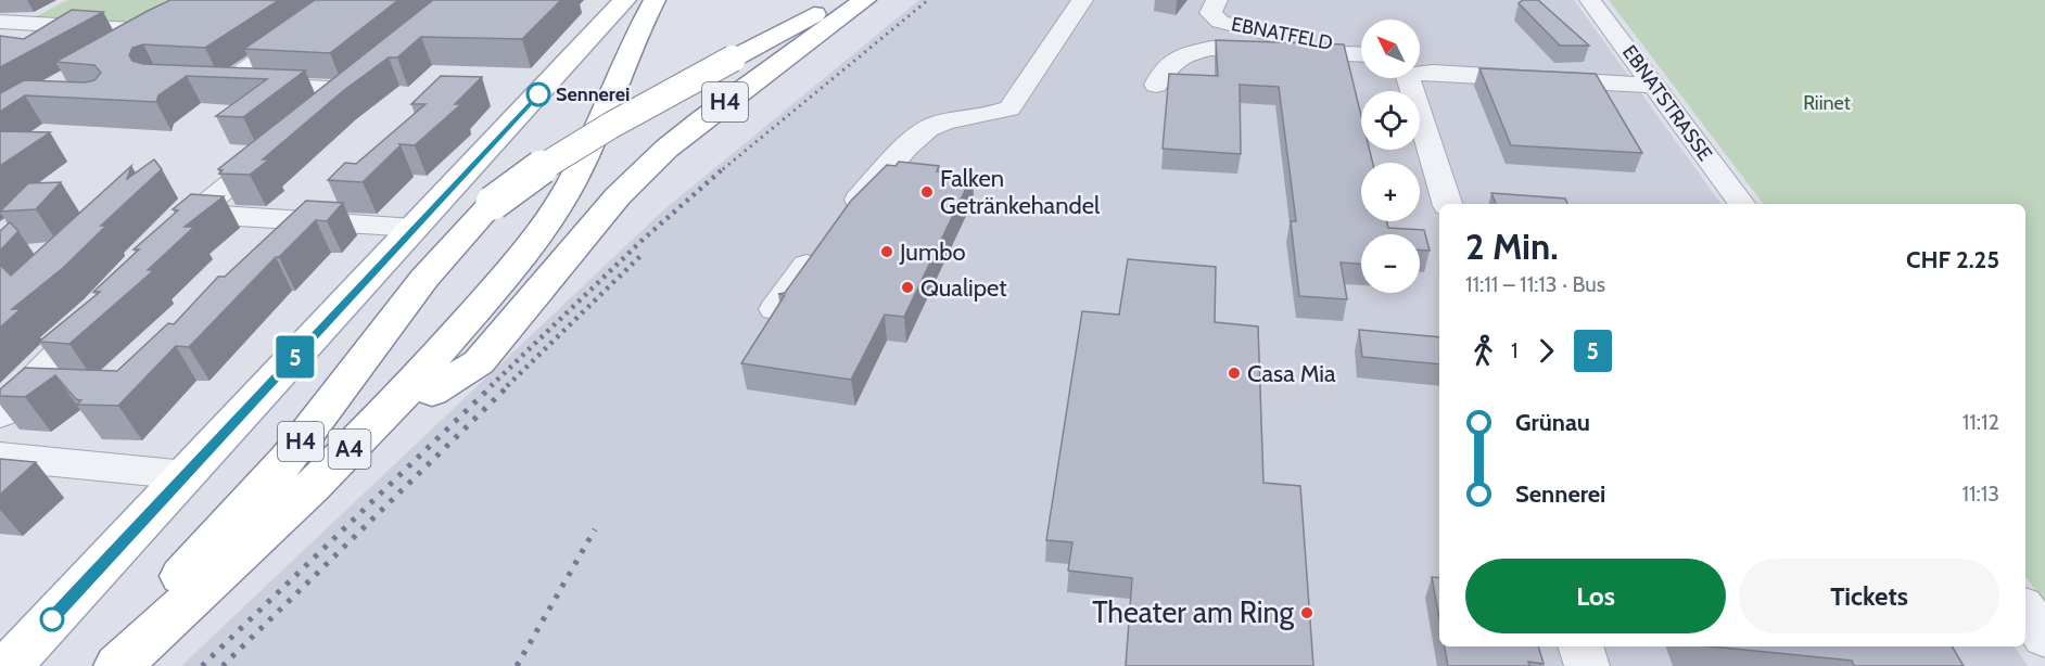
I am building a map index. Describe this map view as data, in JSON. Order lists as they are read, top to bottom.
{
  "streets": {
    "main road": ["H4", "A4"],
    "street": ["EBNATFELD", "EBNATSTRASSE"]
  },
  "crossings": [
    ["H4", "A4"]
  ],
  "parks": ["Riinet"],
  "places": [
    "Sennerei",
    "Falken Getränkehandel",
    "Jumbo",
    "Qualipet",
    "Casa Mia",
    "Theater am Ring"
  ],
  "lines": ["bus line 5"],
  "north": "top left",
  "page": {
    "on_map": "5",
    "map_buttons": ["+", "−"],
    "heading": ["2 Min.", "11:11 – 11:13 · Bus", "CHF 2.25"],
    "legs": ["1", "5"],
    "list": [
      {
        "name": "Grünau",
        "value": "11:12"
      },
      {
        "name": "Sennerei",
        "value": "11:13"
      }
    ],
    "buttons": ["Los", "Tickets"]
  }
}
